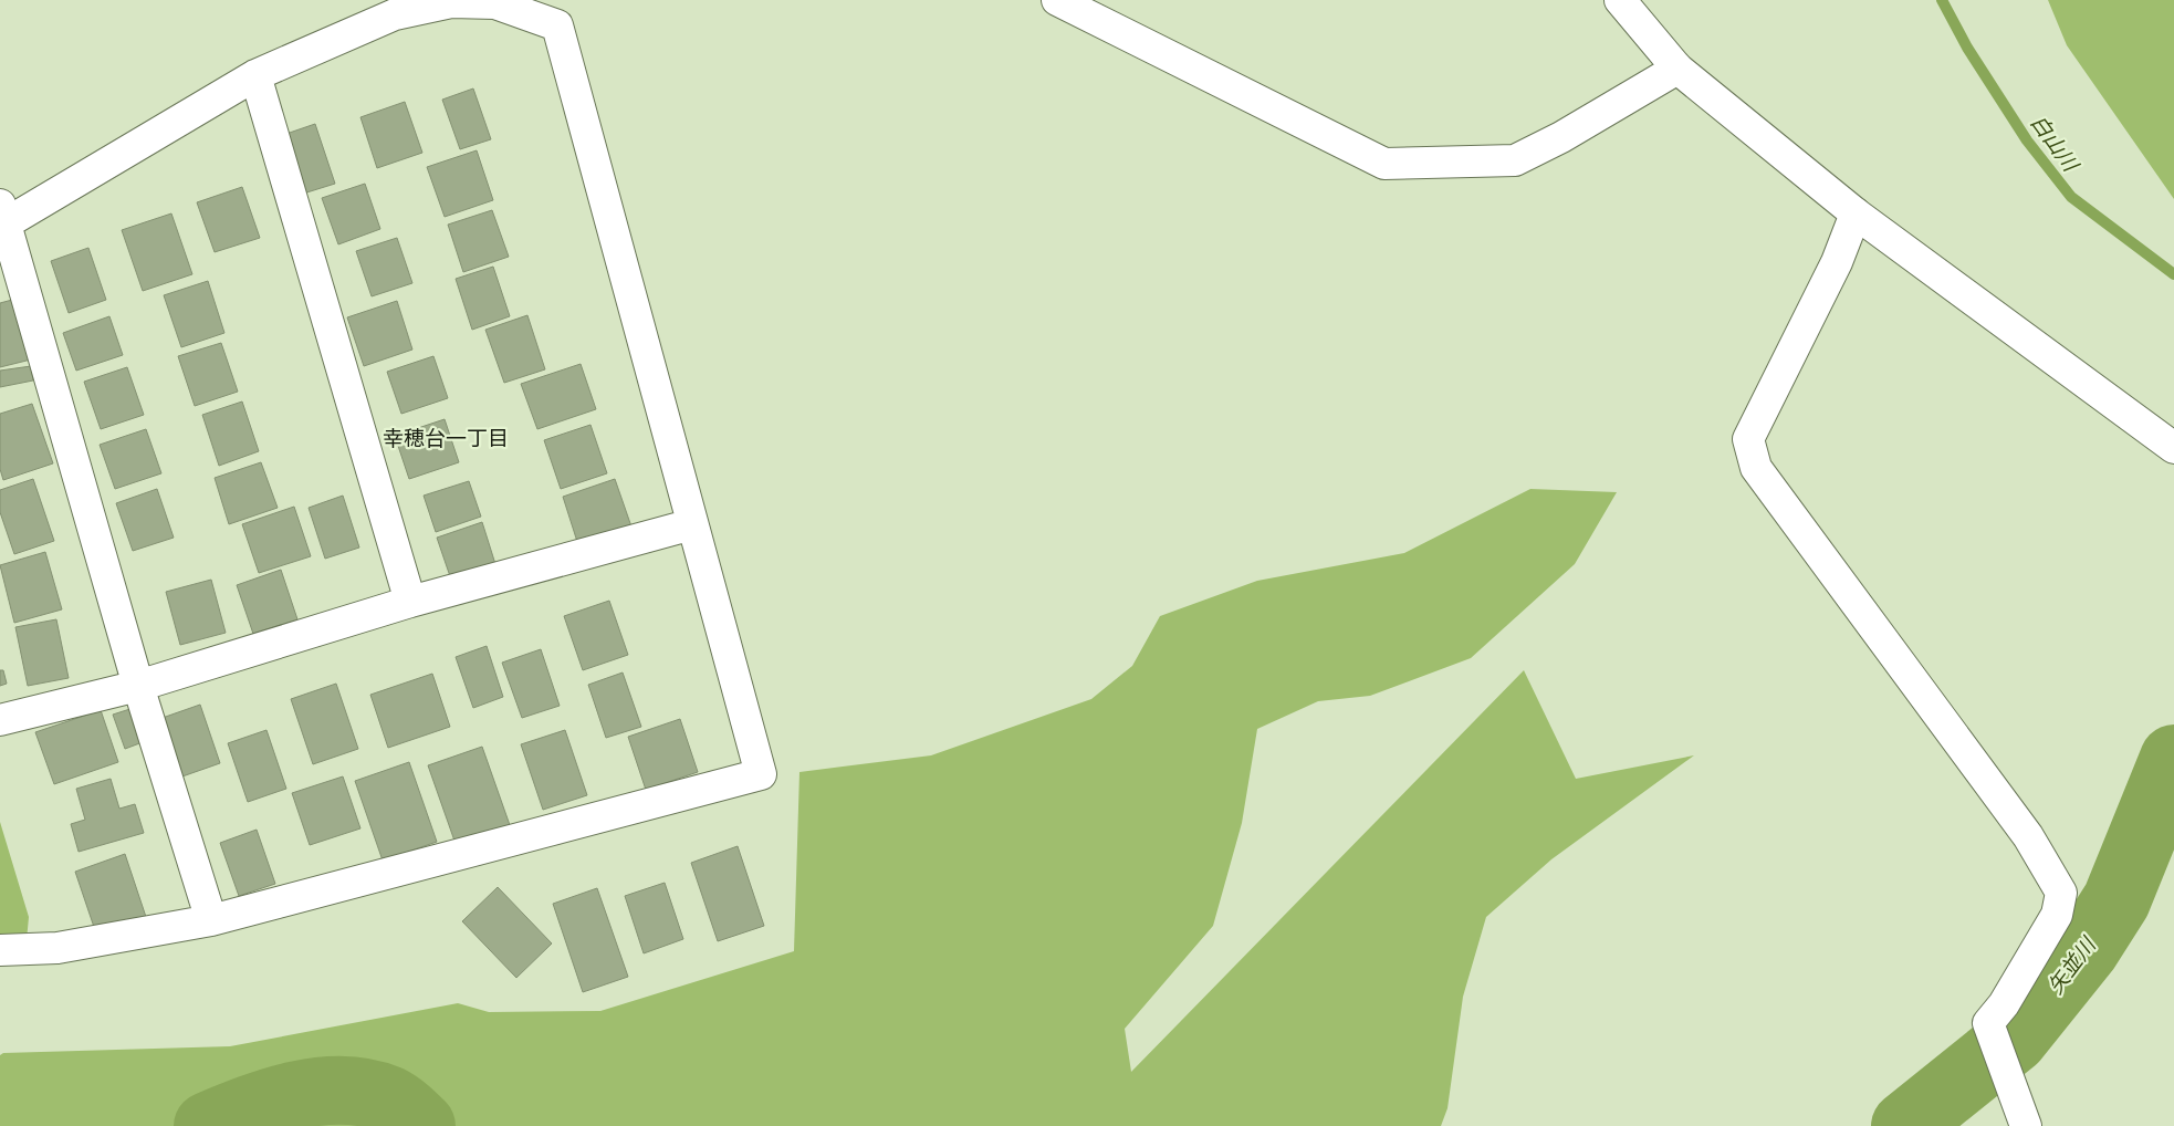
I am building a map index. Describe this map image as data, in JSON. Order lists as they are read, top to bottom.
{
  "districts": ["幸穂台一丁目"],
  "water": ["白山川", "矢並川"]
}
